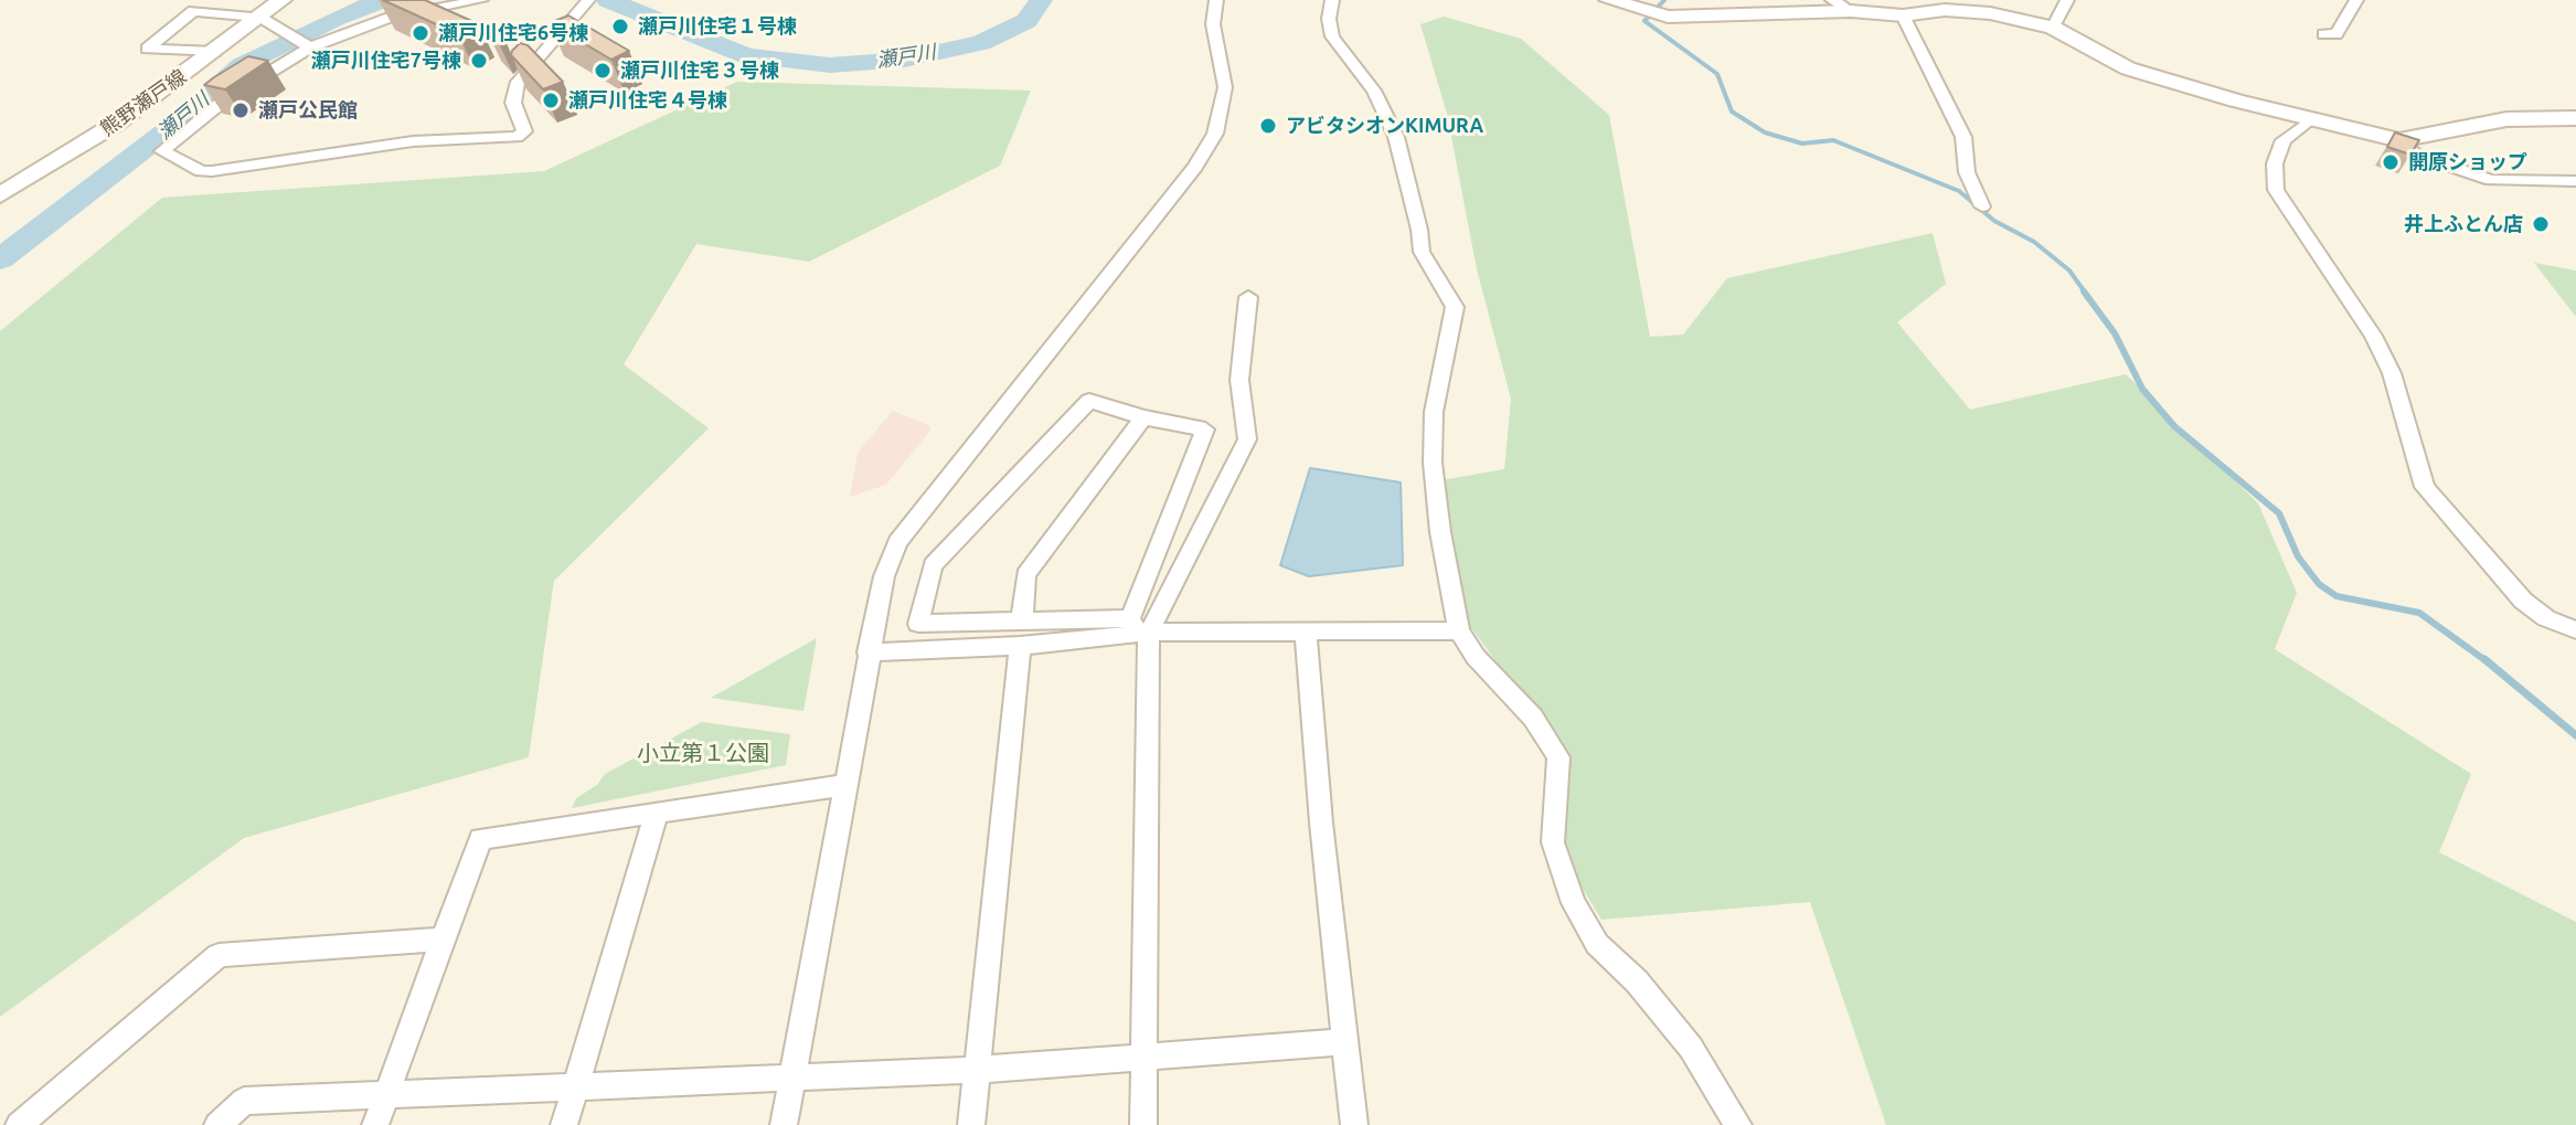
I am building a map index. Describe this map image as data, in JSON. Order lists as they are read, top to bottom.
{
  "streets": {
    "street": ["熊野瀬戸線"]
  },
  "water": ["瀬戸川"],
  "parks": ["小立第１公園"],
  "places": [
    "瀬戸川住宅１号棟",
    "瀬戸川住宅6号棟",
    "瀬戸川住宅7号棟",
    "瀬戸川住宅３号棟",
    "瀬戸川住宅４号棟",
    "瀬戸公民館",
    "アビタシオンKIMURA",
    "開原ショップ",
    "井上ふとん店"
  ]
}
